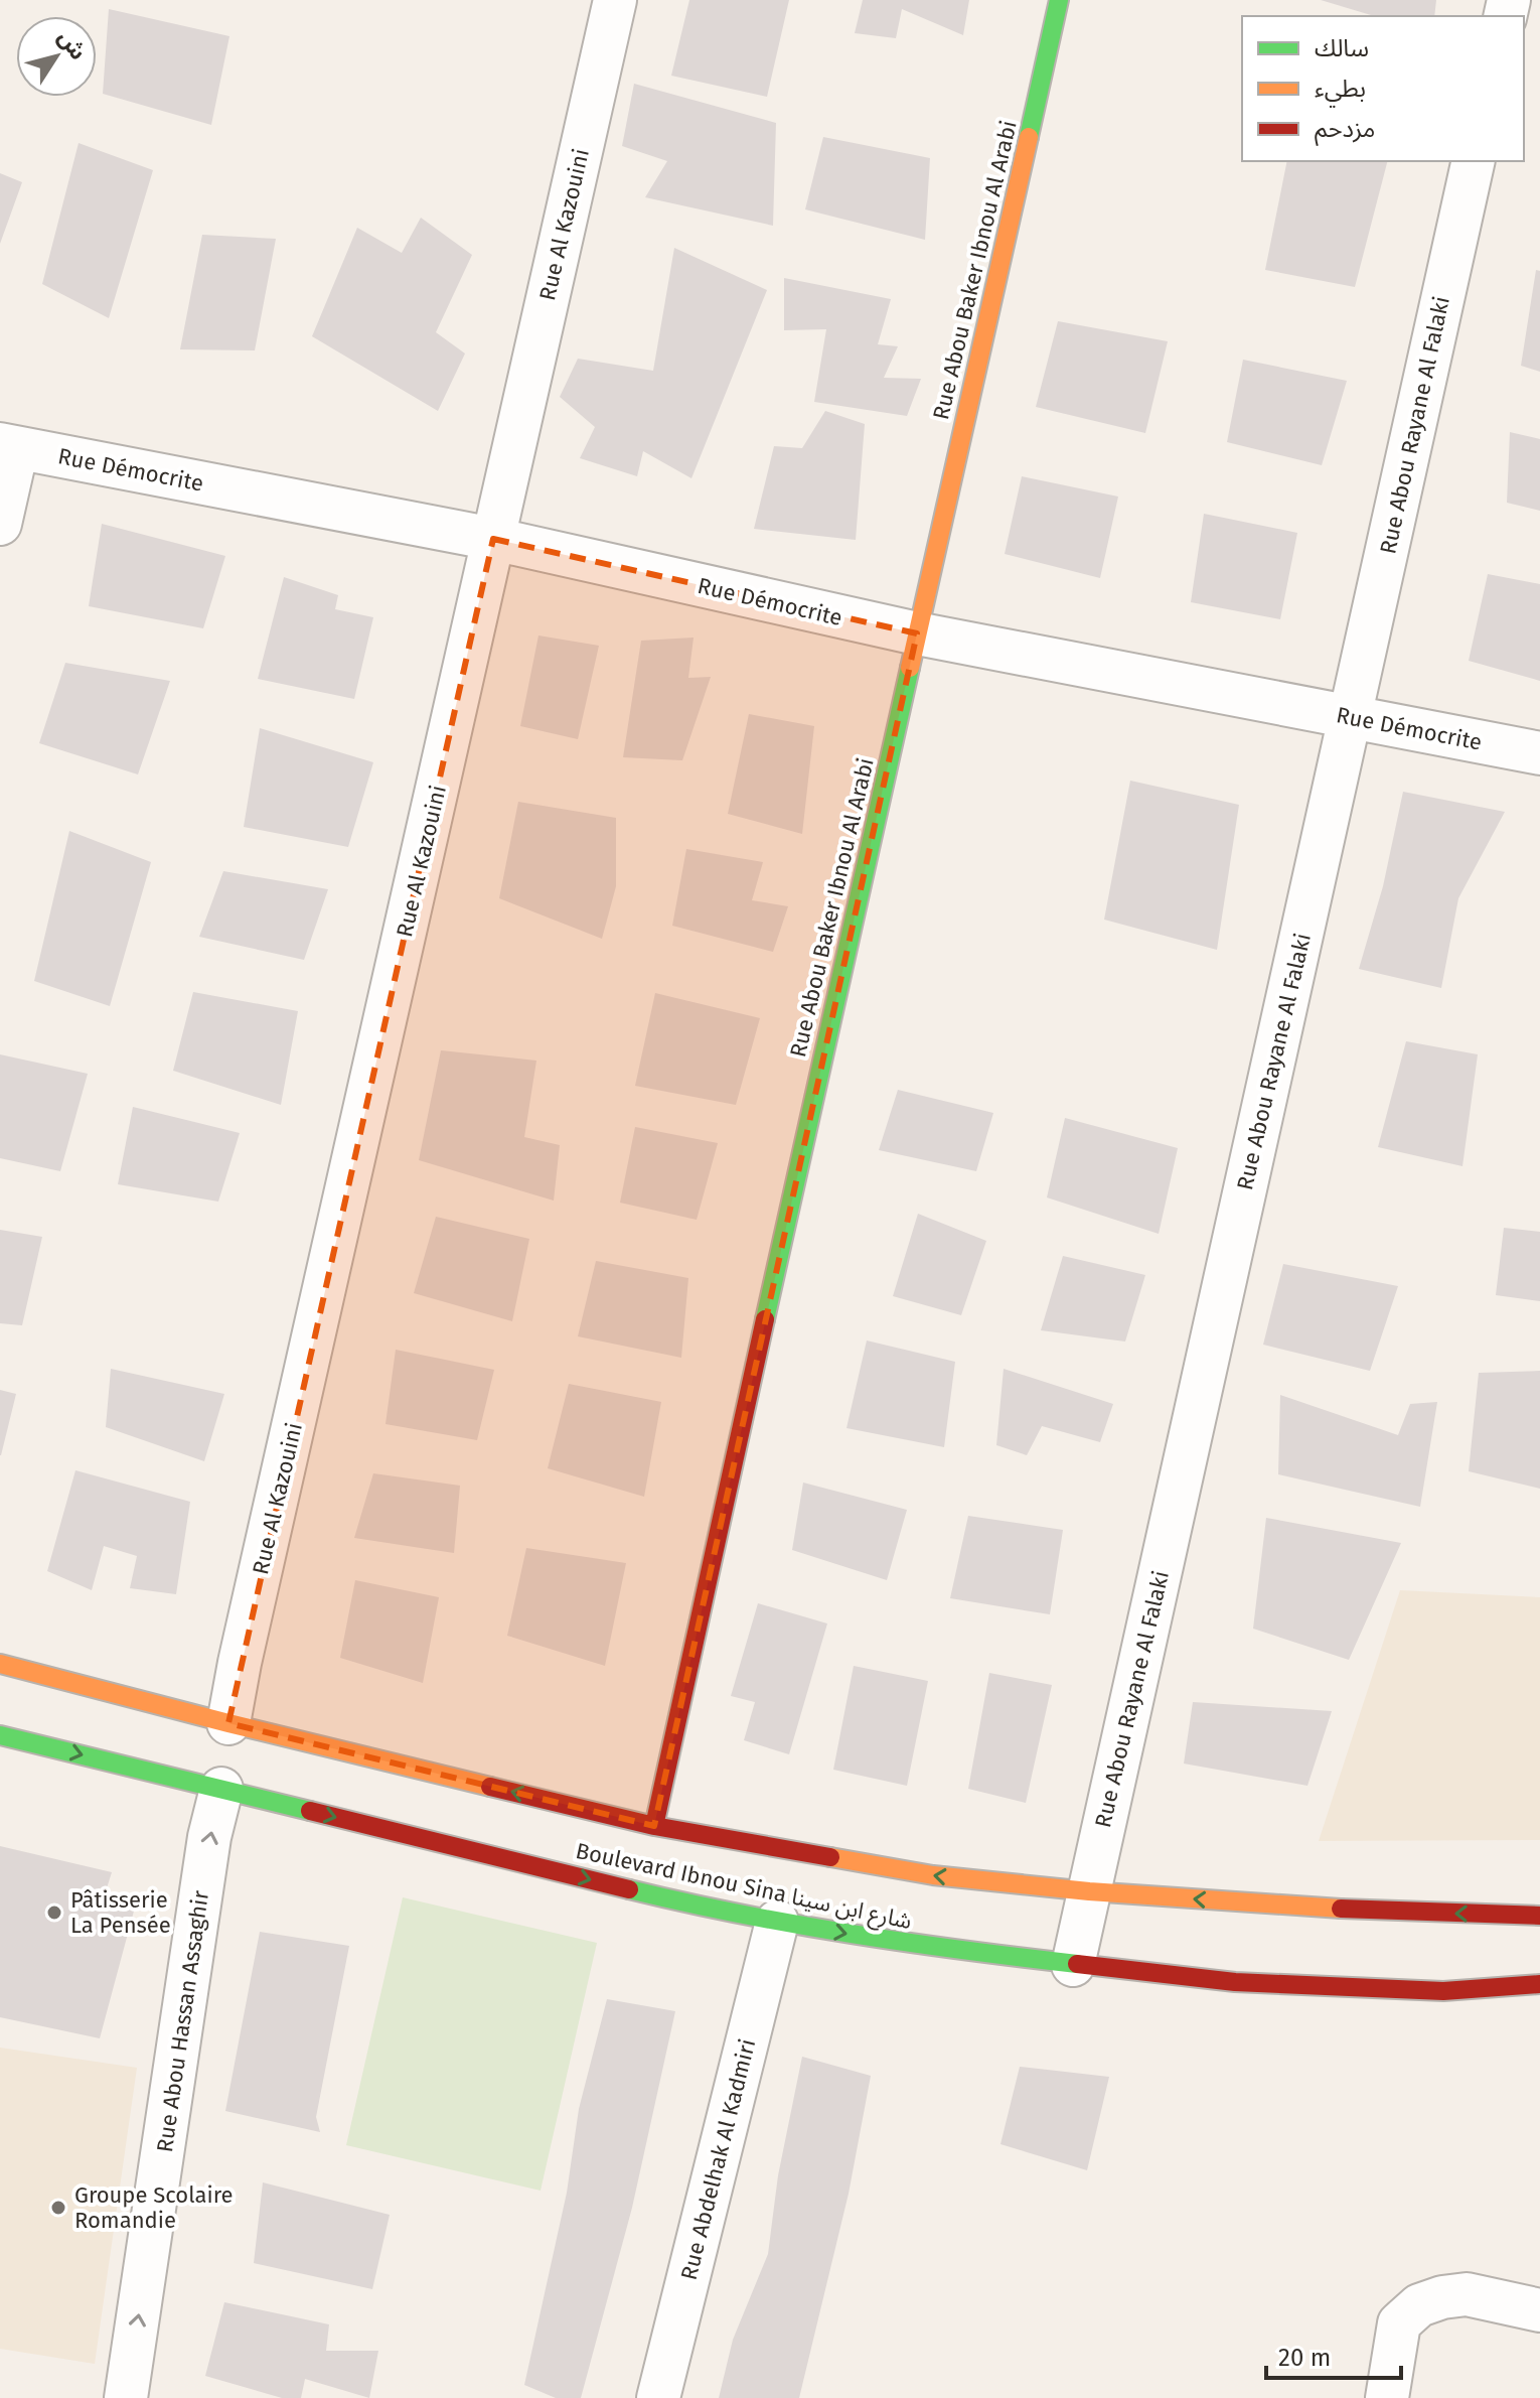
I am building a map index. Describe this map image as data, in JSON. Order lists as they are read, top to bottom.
{
  "streets": {
    "main road": ["Rue Abou Baker Ibnou Al Arabi", "Boulevard Ibnou Sina شارع ابن سينا"],
    "street": [
      "Rue Al Kazouini",
      "Rue Abou Rayane Al Falaki",
      "Rue Démocrite",
      "Rue Abou Hassan Assaghir",
      "Rue Abdelhak Al Kadmiri"
    ]
  },
  "crossings": [
    ["Rue Al Kazouini", "Rue Démocrite"],
    ["Rue Al Kazouini", "Boulevard Ibnou Sina شارع ابن سينا"],
    ["Rue Abou Baker Ibnou Al Arabi", "Rue Démocrite"],
    ["Rue Abou Baker Ibnou Al Arabi", "Boulevard Ibnou Sina شارع ابن سينا"],
    ["Rue Abou Rayane Al Falaki", "Rue Démocrite"],
    ["Rue Abou Rayane Al Falaki", "Boulevard Ibnou Sina شارع ابن سينا"],
    ["Boulevard Ibnou Sina شارع ابن سينا", "Rue Abou Hassan Assaghir"],
    ["Boulevard Ibnou Sina شارع ابن سينا", "Rue Abdelhak Al Kadmiri"]
  ],
  "one_way": ["Rue Abou Hassan Assaghir"],
  "places": ["Pâtisserie La Pensée", "Groupe Scolaire Romandie"],
  "legend": ["سالك", "بطيء", "مزدحم"],
  "scale_bar": "20 m",
  "north": "top right"
}
